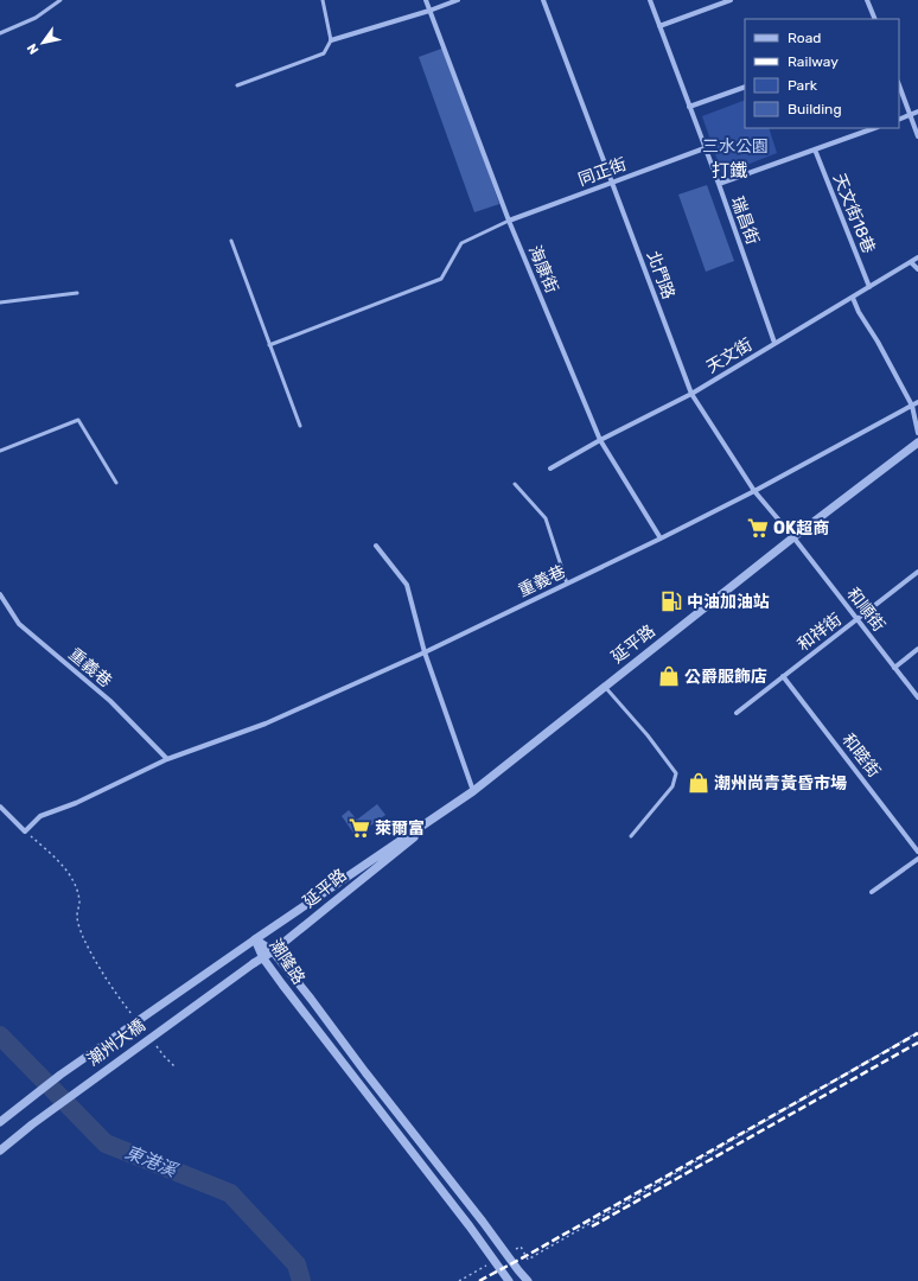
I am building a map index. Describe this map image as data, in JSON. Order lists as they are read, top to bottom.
{
  "streets": {
    "street": [
      "同正街",
      "天文街18巷",
      "瑞昌街",
      "海康街",
      "北門路",
      "天文街",
      "重義巷",
      "和順街",
      "和祥街",
      "延平路",
      "和睦街",
      "潮隆路",
      "潮州大橋"
    ]
  },
  "crossings": [
    ["同正街", "瑞昌街"],
    ["同正街", "海康街"],
    ["同正街", "北門路"],
    ["天文街18巷", "天文街"],
    ["瑞昌街", "天文街"],
    ["海康街", "天文街"],
    ["海康街", "重義巷"],
    ["北門路", "天文街"],
    ["北門路", "重義巷"],
    ["北門路", "和順街"],
    ["北門路", "延平路"],
    ["和順街", "和祥街"],
    ["和順街", "延平路"],
    ["和祥街", "和睦街"],
    ["延平路", "潮隆路"],
    ["延平路", "潮州大橋"],
    ["潮隆路", "潮州大橋"]
  ],
  "districts": ["打鐵"],
  "water": ["東港溪"],
  "parks": ["三水公園"],
  "places": {
    "supermarket": ["OK超商", "萊爾富"],
    "fuel station": ["中油加油站"],
    "shop": ["公爵服飾店", "潮州尚青黃昏市場"]
  },
  "legend": [
    "Road",
    "Railway",
    "Park",
    "Building"
  ],
  "north": "bottom left"
}
